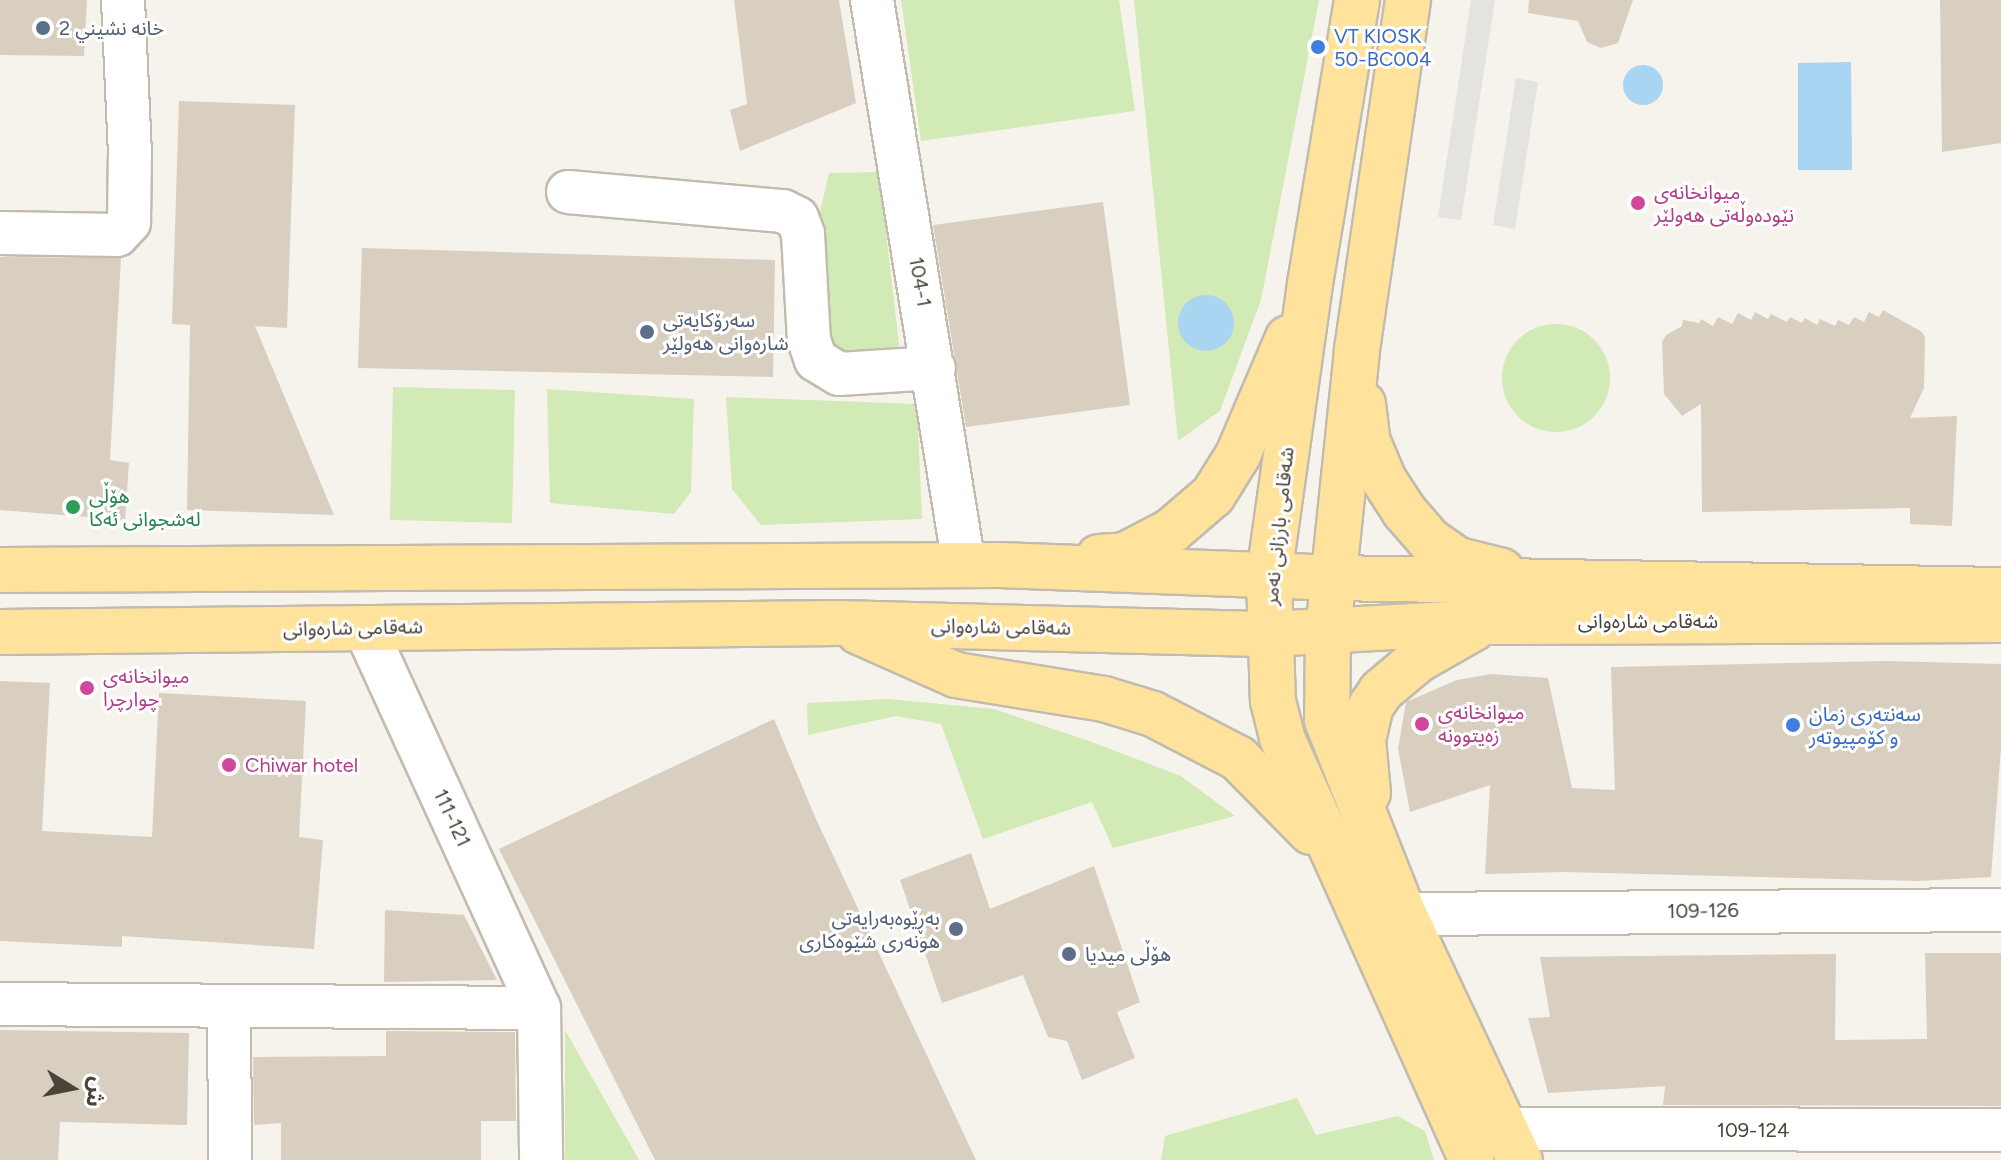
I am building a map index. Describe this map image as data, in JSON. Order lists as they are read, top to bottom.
{
  "streets": {
    "main road": ["شەقامی بارزانی نەمر", "شەقامی شارەوانی"],
    "street": [
      "104-1",
      "111-121",
      "109-126",
      "109-124"
    ]
  },
  "crossings": [
    ["104-1", "شەقامی شارەوانی"],
    ["شەقامی بارزانی نەمر", "شەقامی شارەوانی"],
    ["شەقامی بارزانی نەمر", "109-126"],
    ["شەقامی بارزانی نەمر", "109-124"],
    ["شەقامی شارەوانی", "111-121"]
  ],
  "places": [
    "خانه نشيني 2",
    "VT KIOSK 50-BC004",
    "میوانخانەی نێودەوڵەتی هەولێر",
    "سەرۆکایەتی شارەوانی هەولێر",
    "هۆڵی لەشجوانی ئەکا",
    "میوانخانەی چوارچرا",
    "میوانخانەی زەیتوونە",
    "سەنتەری زمان و کۆمپیوتەر",
    "Chiwar hotel",
    "بەڕێوەبەرایەتی هونەری شێوەکاری",
    "هۆڵی میدیا"
  ],
  "north": "right"
}
